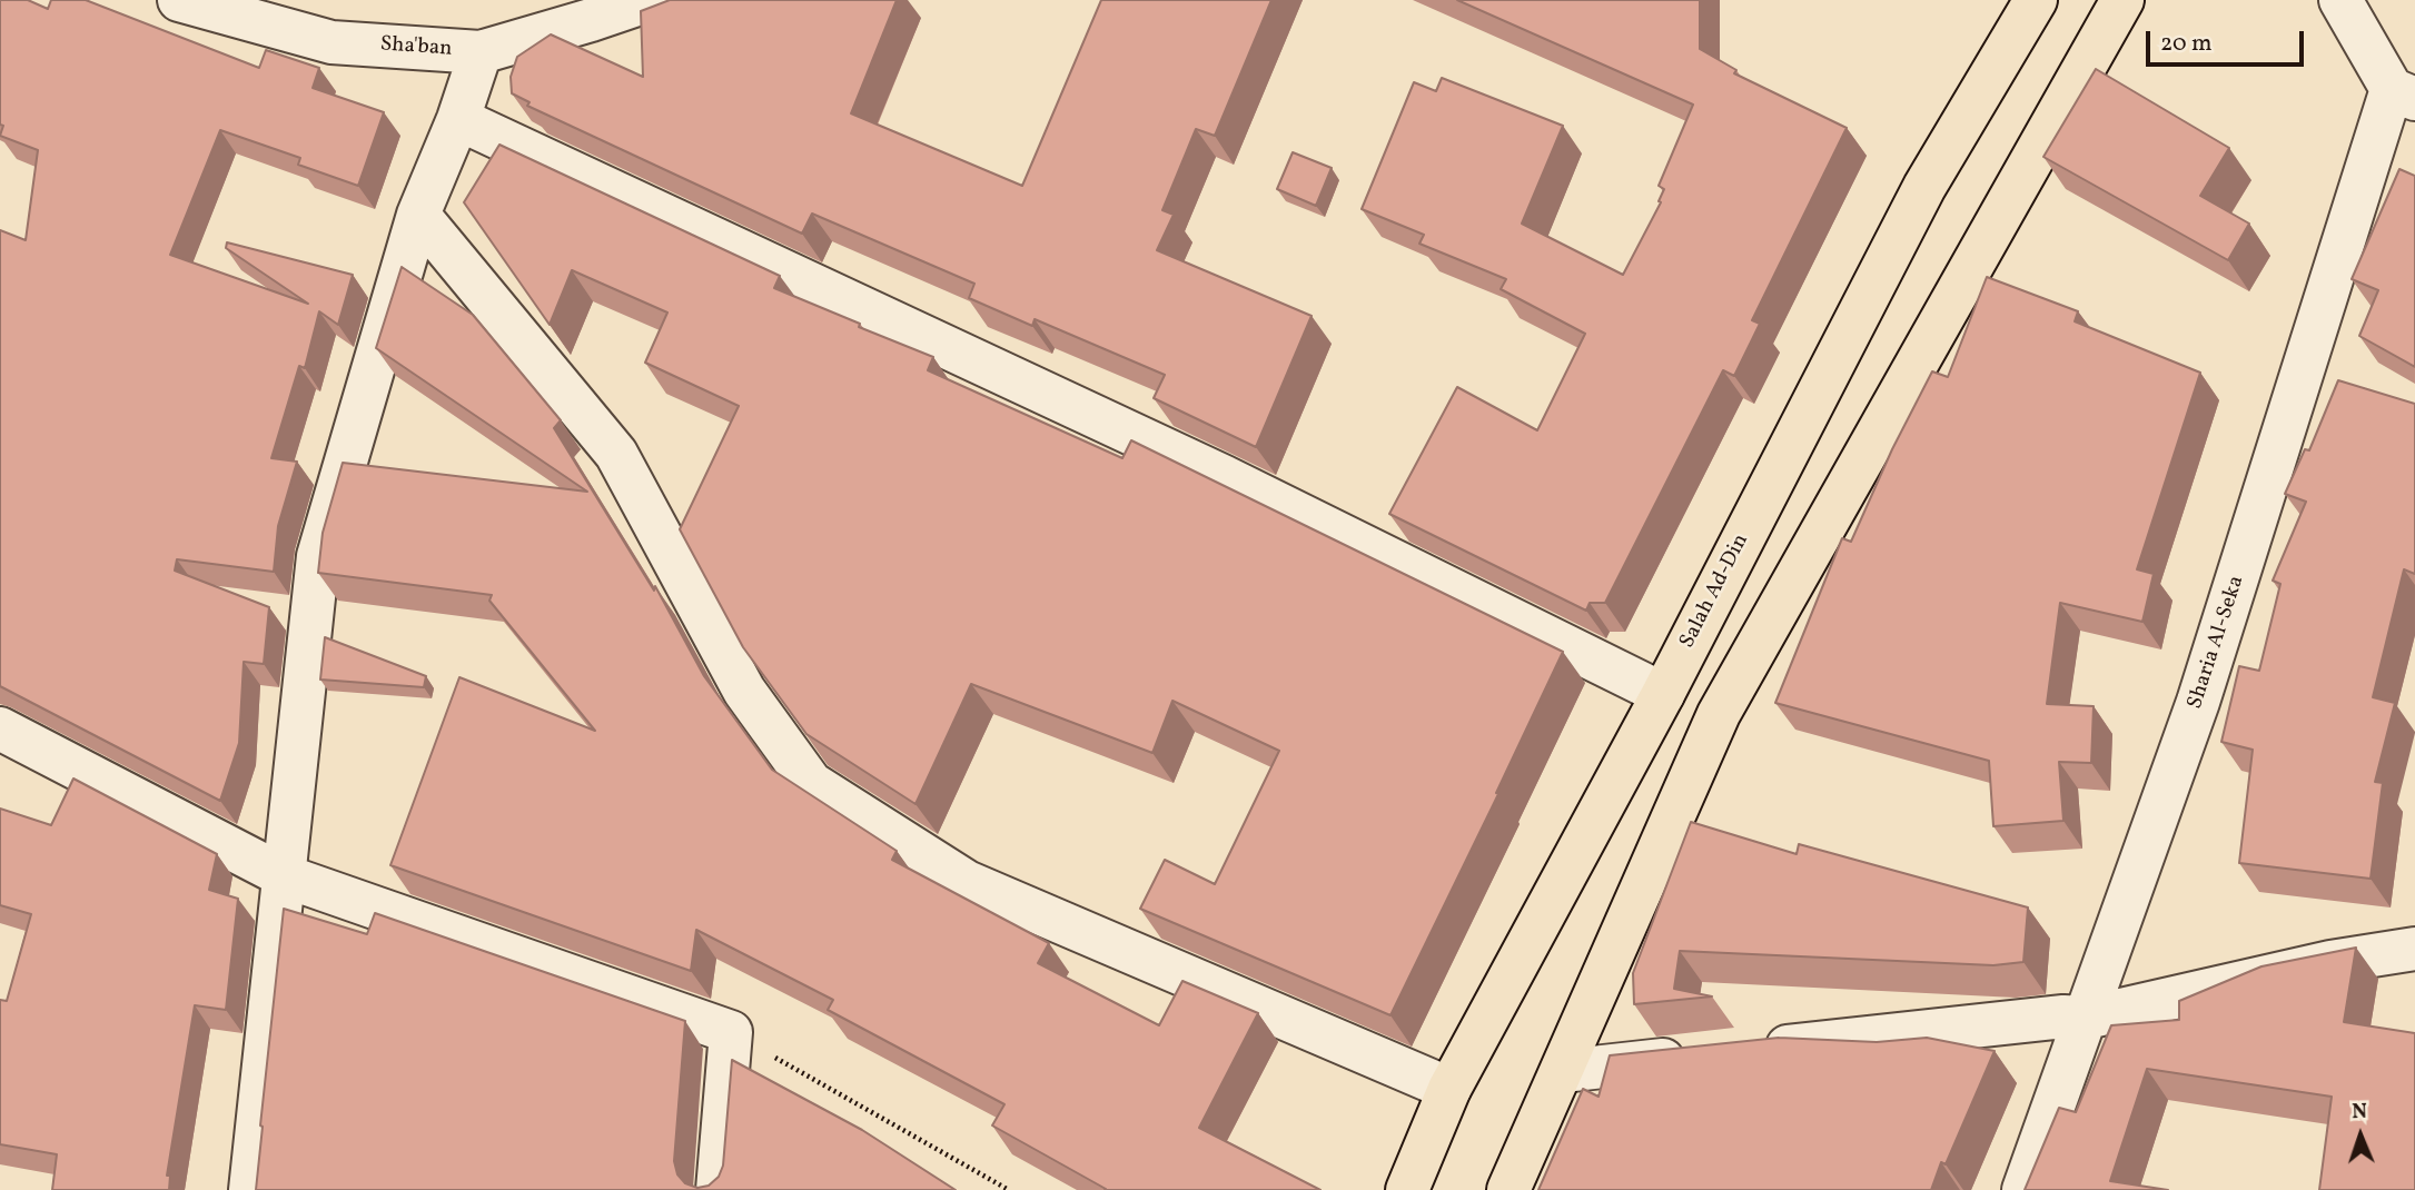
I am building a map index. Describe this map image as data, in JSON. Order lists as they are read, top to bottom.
{
  "streets": {
    "highway": ["Salah Ad-Din"],
    "street": ["Sha'ban", "Sharia Al-Seka"]
  },
  "scale_bar": "20 m",
  "north": "top"
}
